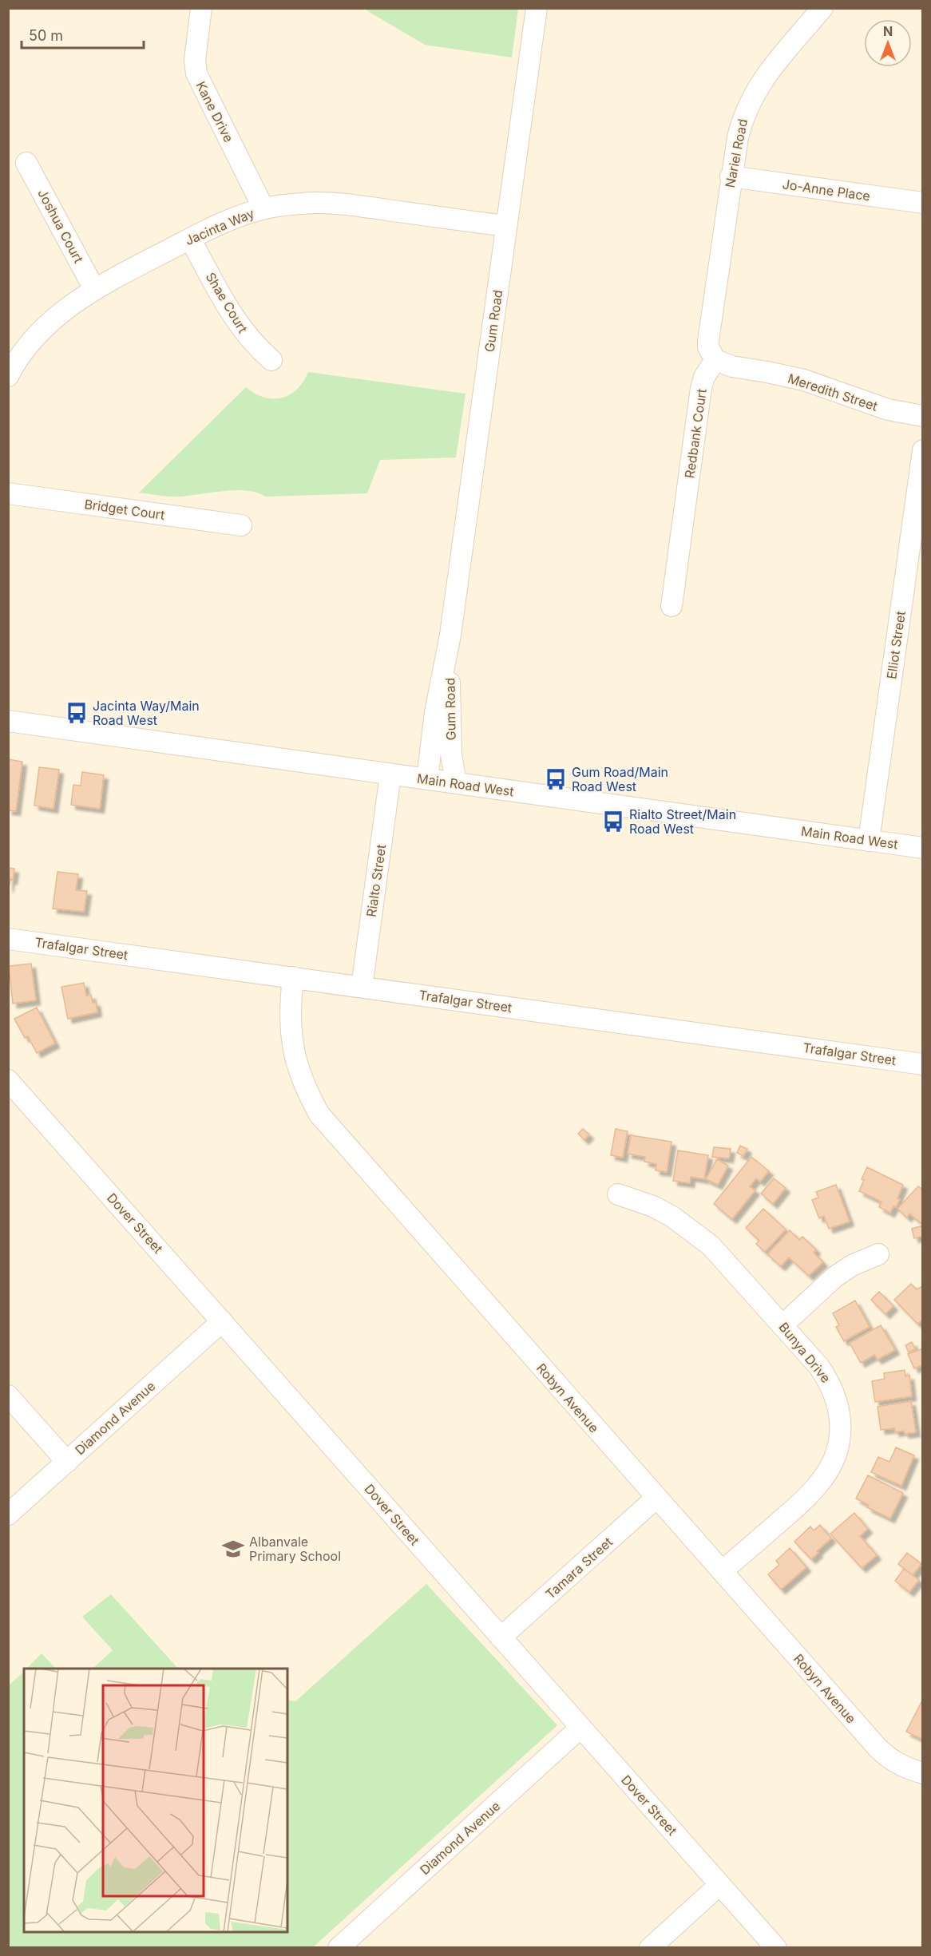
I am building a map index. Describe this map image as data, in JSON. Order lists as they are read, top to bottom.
{
  "streets": {
    "street": [
      "Kane Drive",
      "Nariel Road",
      "Jo-Anne Place",
      "Joshua Court",
      "Jacinta Way",
      "Shae Court",
      "Gum Road",
      "Meredith Street",
      "Redbank Court",
      "Bridget Court",
      "Elliot Street",
      "Main Road West",
      "Rialto Street",
      "Trafalgar Street",
      "Dover Street",
      "Bunya Drive",
      "Robyn Avenue",
      "Diamond Avenue",
      "Tamara Street"
    ]
  },
  "crossings": [
    ["Kane Drive", "Jacinta Way"],
    ["Nariel Road", "Jo-Anne Place"],
    ["Nariel Road", "Meredith Street"],
    ["Nariel Road", "Redbank Court"],
    ["Joshua Court", "Jacinta Way"],
    ["Jacinta Way", "Shae Court"],
    ["Jacinta Way", "Gum Road"],
    ["Gum Road", "Main Road West"],
    ["Meredith Street", "Redbank Court"],
    ["Elliot Street", "Main Road West"],
    ["Main Road West", "Rialto Street"],
    ["Rialto Street", "Trafalgar Street"],
    ["Trafalgar Street", "Robyn Avenue"],
    ["Dover Street", "Diamond Avenue"],
    ["Dover Street", "Tamara Street"],
    ["Bunya Drive", "Robyn Avenue"],
    ["Robyn Avenue", "Tamara Street"]
  ],
  "places": {
    "bus stop": ["Jacinta Way/Main Road West", "Gum Road/Main Road West", "Rialto Street/Main Road West"],
    "school or university": ["Albanvale Primary School"]
  },
  "scale_bar": "50 m",
  "north": "top"
}
